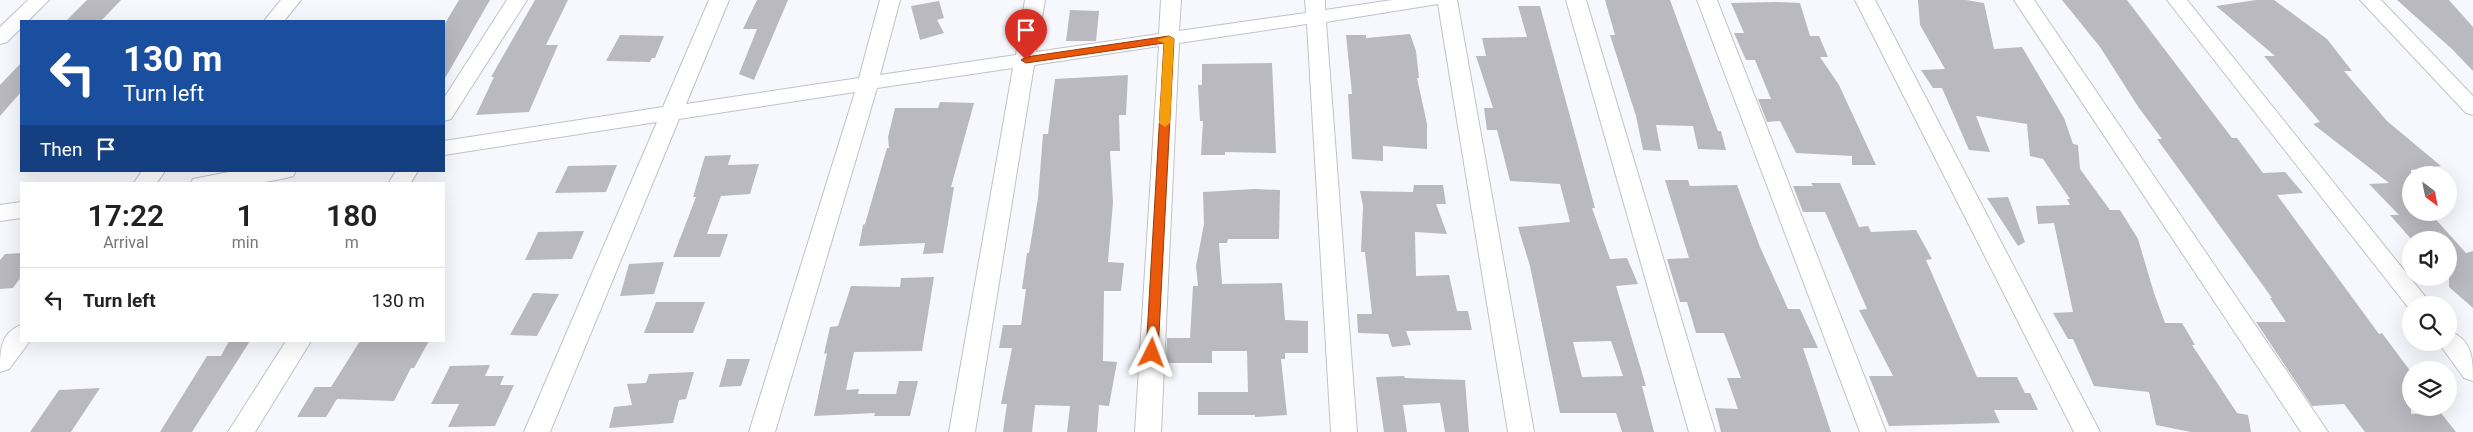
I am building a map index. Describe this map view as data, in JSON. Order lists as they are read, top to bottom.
{
  "north": "bottom right",
  "page": {
    "turn": ["130 m", "Turn left"],
    "then": "Then",
    "eta": [
      "17:22",
      "Arrival",
      "1",
      "min",
      "180",
      "m"
    ],
    "list": [
      {
        "name": "Turn left",
        "value": "130 m"
      }
    ]
  }
}
